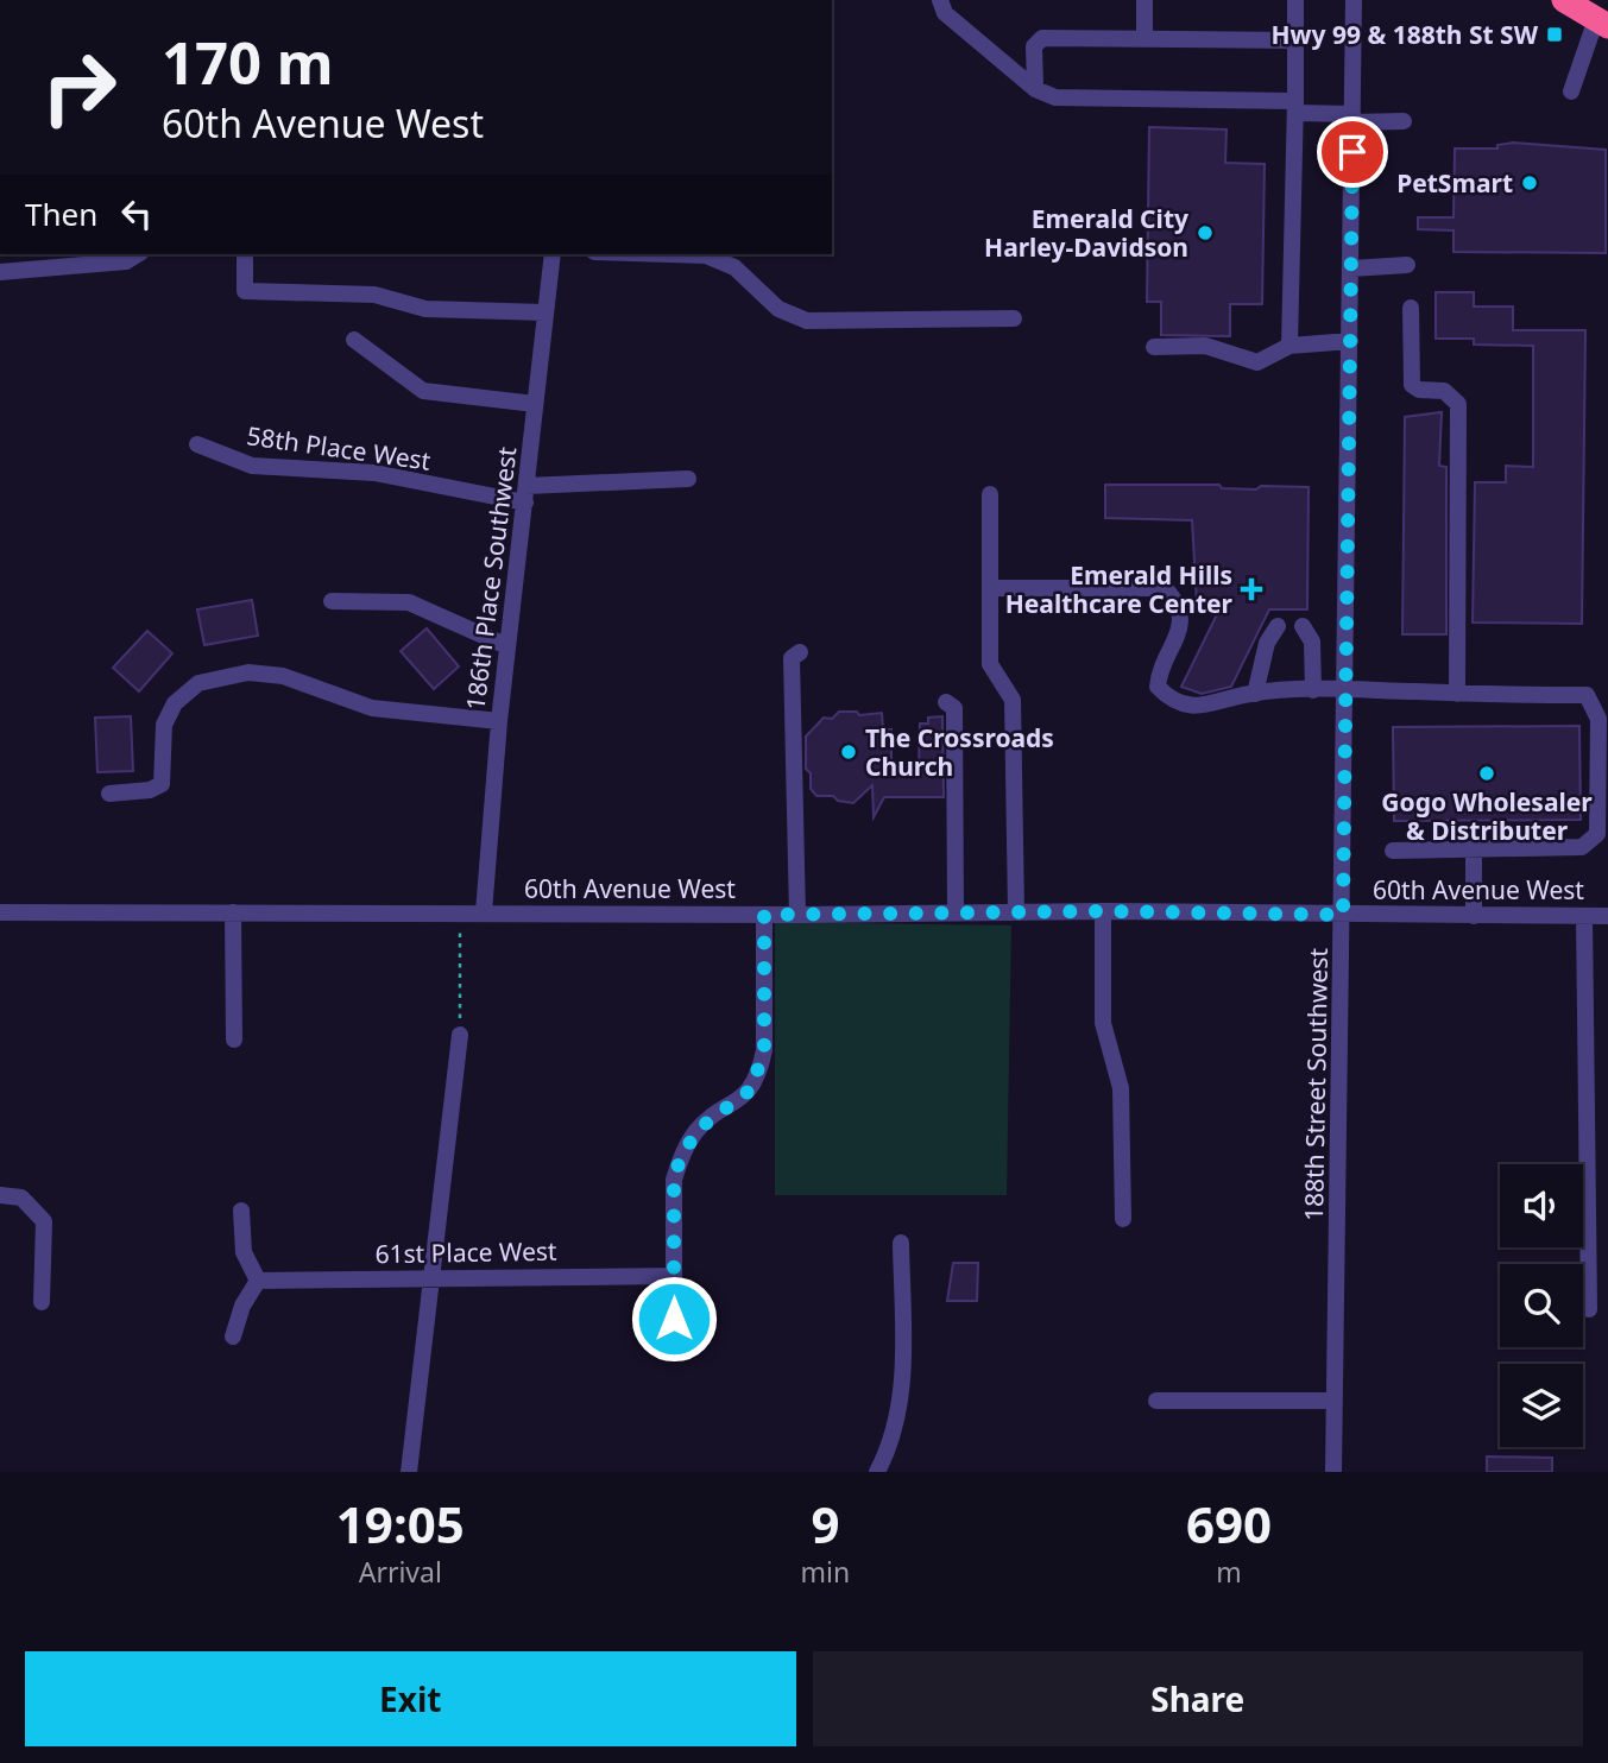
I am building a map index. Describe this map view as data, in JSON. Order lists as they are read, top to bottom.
{
  "streets": {
    "street": [
      "58th Place West",
      "186th Place Southwest",
      "60th Avenue West",
      "188th Street Southwest",
      "61st Place West"
    ]
  },
  "crossings": [
    ["58th Place West", "186th Place Southwest"],
    ["186th Place Southwest", "60th Avenue West"],
    ["60th Avenue West", "188th Street Southwest"]
  ],
  "places": {
    "transit": ["Hwy 99 & 188th St SW"],
    "other": [
      "PetSmart",
      "Emerald City Harley-Davidson",
      "The Crossroads Church",
      "Gogo Wholesaler & Distributer"
    ],
    "health": ["Emerald Hills Healthcare Center"]
  },
  "page": {
    "turn": ["170 m", "60th Avenue West"],
    "then": "Then",
    "eta": [
      "19:05",
      "Arrival",
      "9",
      "min",
      "690",
      "m"
    ],
    "buttons": ["Exit", "Share"]
  }
}
